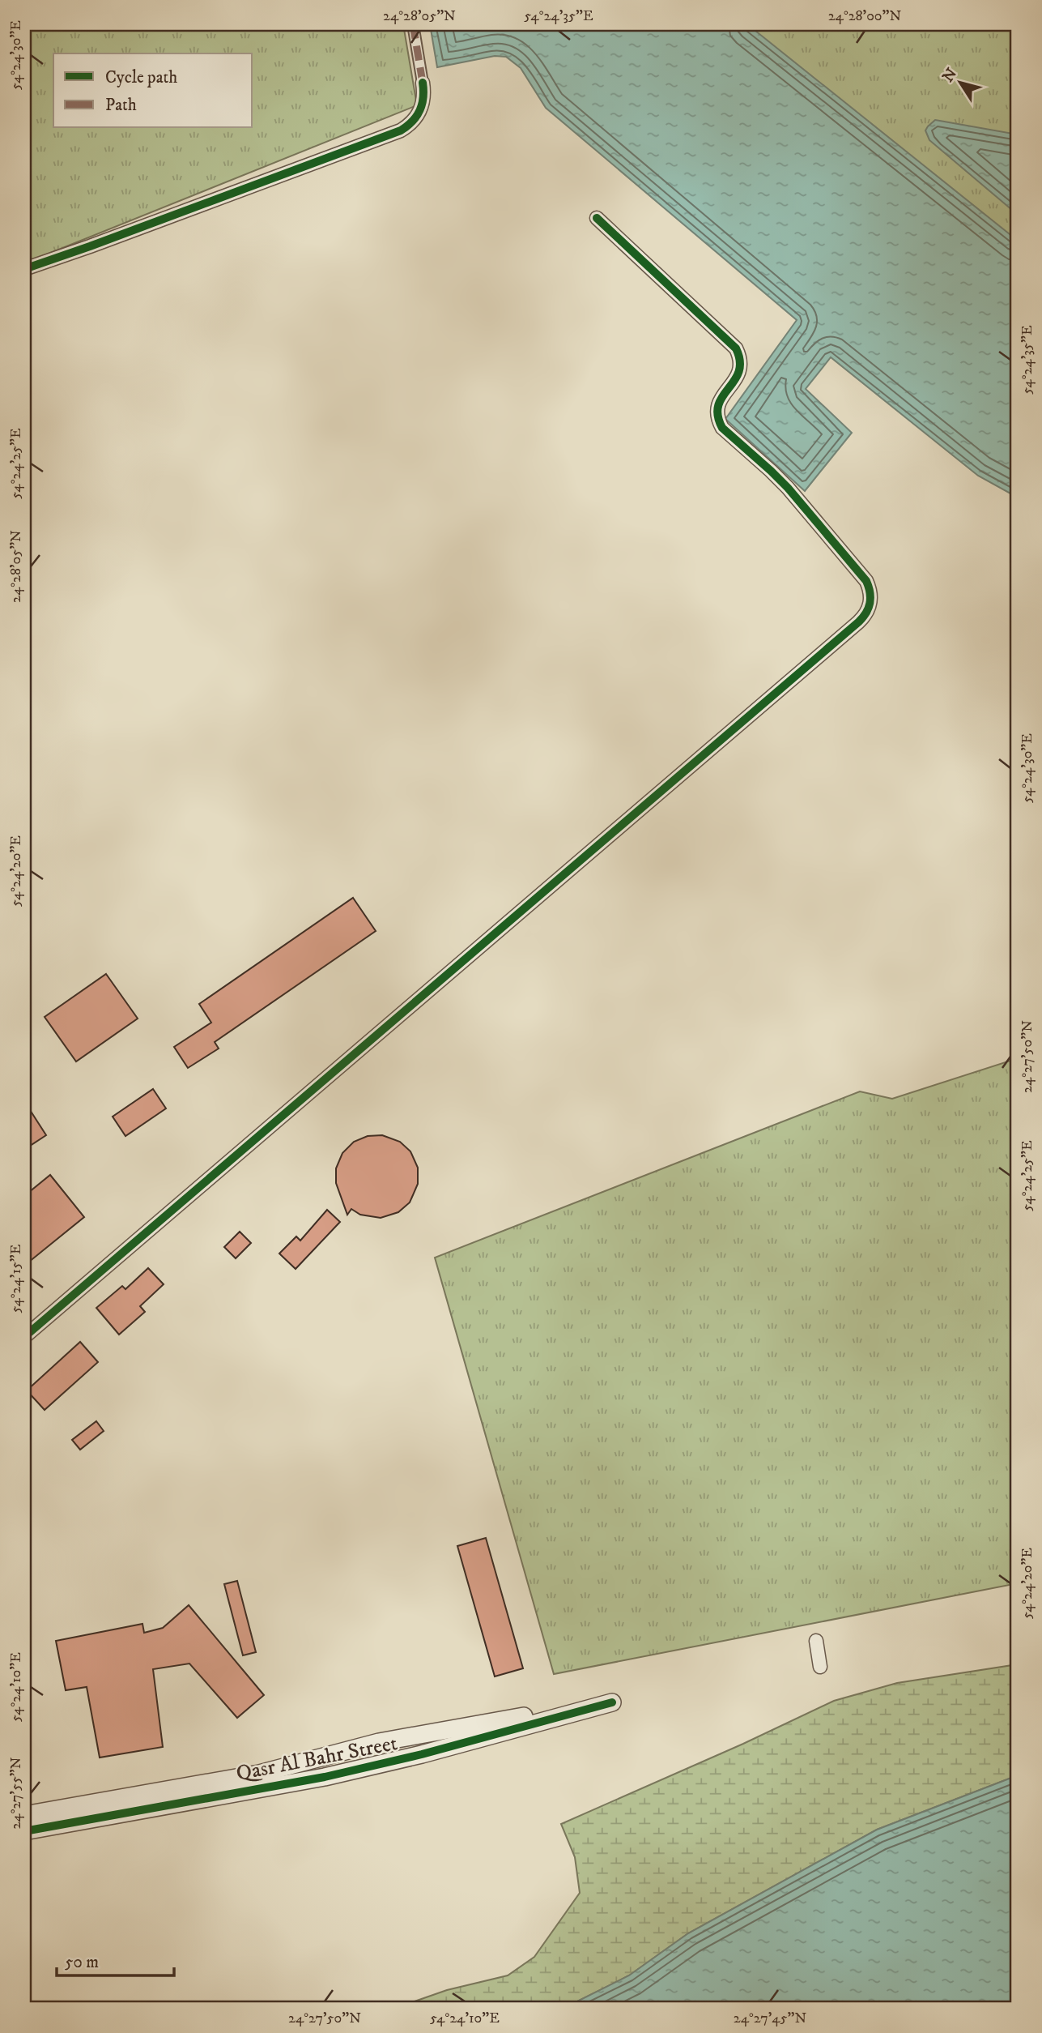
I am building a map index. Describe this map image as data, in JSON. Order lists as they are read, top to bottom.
{
  "streets": {
    "street": ["Qasr Al Bahr Street"]
  },
  "legend": ["Cycle path", "Path"],
  "scale_bar": "50 m",
  "north": "top left",
  "coordinates": [
    "24°28'05\"N",
    "54°24'35\"E",
    "24°28'00\"N",
    "54°24'30\"E",
    "54°24'25\"E",
    "54°24'20\"E",
    "24°27'50\"N",
    "54°24'15\"E",
    "54°24'10\"E",
    "24°27'55\"N",
    "24°27'45\"N"
  ]
}
